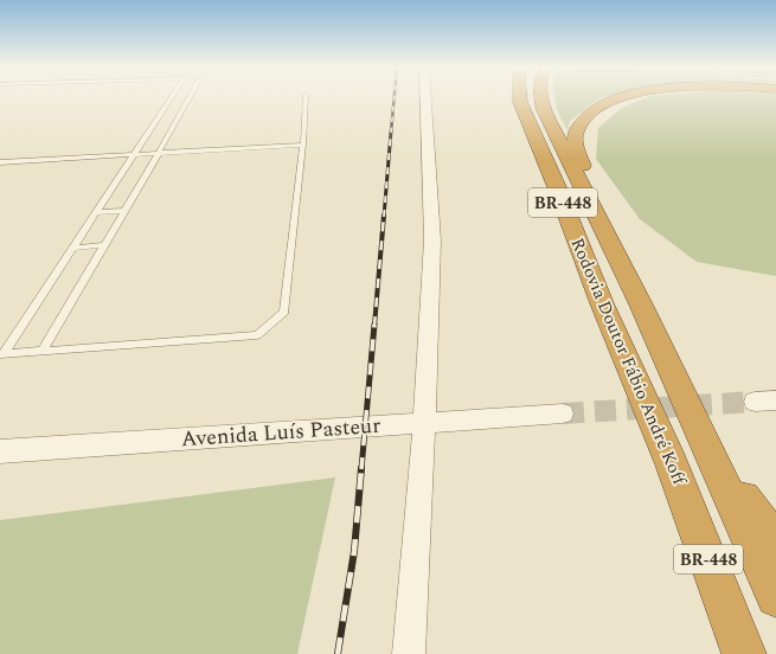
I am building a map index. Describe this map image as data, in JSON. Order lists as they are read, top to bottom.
{
  "streets": {
    "highway": ["BR-448", "Rodovia Doutor Fábio André Koff"],
    "street": ["Avenida Luís Pasteur"]
  },
  "crossings": [
    ["BR-448", "Rodovia Doutor Fábio André Koff"]
  ]
}
